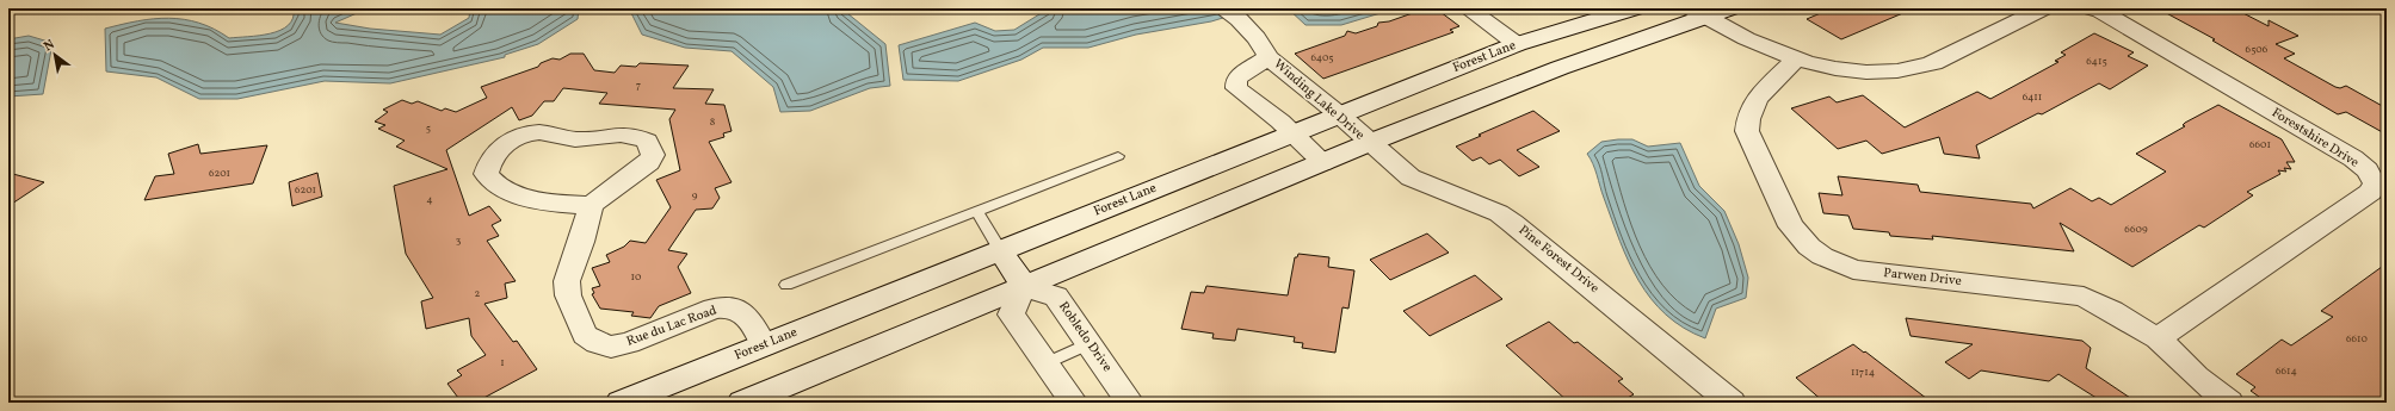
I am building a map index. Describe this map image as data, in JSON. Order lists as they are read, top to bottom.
{
  "streets": {
    "main road": ["Forest Lane"],
    "street": [
      "Winding Lake Drive",
      "Forestshire Drive",
      "Pine Forest Drive",
      "Parwen Drive",
      "Rue du Lac Road",
      "Robledo Drive"
    ]
  },
  "crossings": [
    ["Forest Lane", "Winding Lake Drive"],
    ["Forest Lane", "Rue du Lac Road"],
    ["Winding Lake Drive", "Pine Forest Drive"],
    ["Forestshire Drive", "Parwen Drive"]
  ],
  "house_numbers": [
    "6506",
    "6405",
    "6415",
    "7",
    "6411",
    "8",
    "5",
    "6601",
    "6201",
    "6201",
    "9",
    "4",
    "6609",
    "3",
    "10",
    "2",
    "6610",
    "1",
    "6614",
    "11714"
  ],
  "north": "top left"
}
